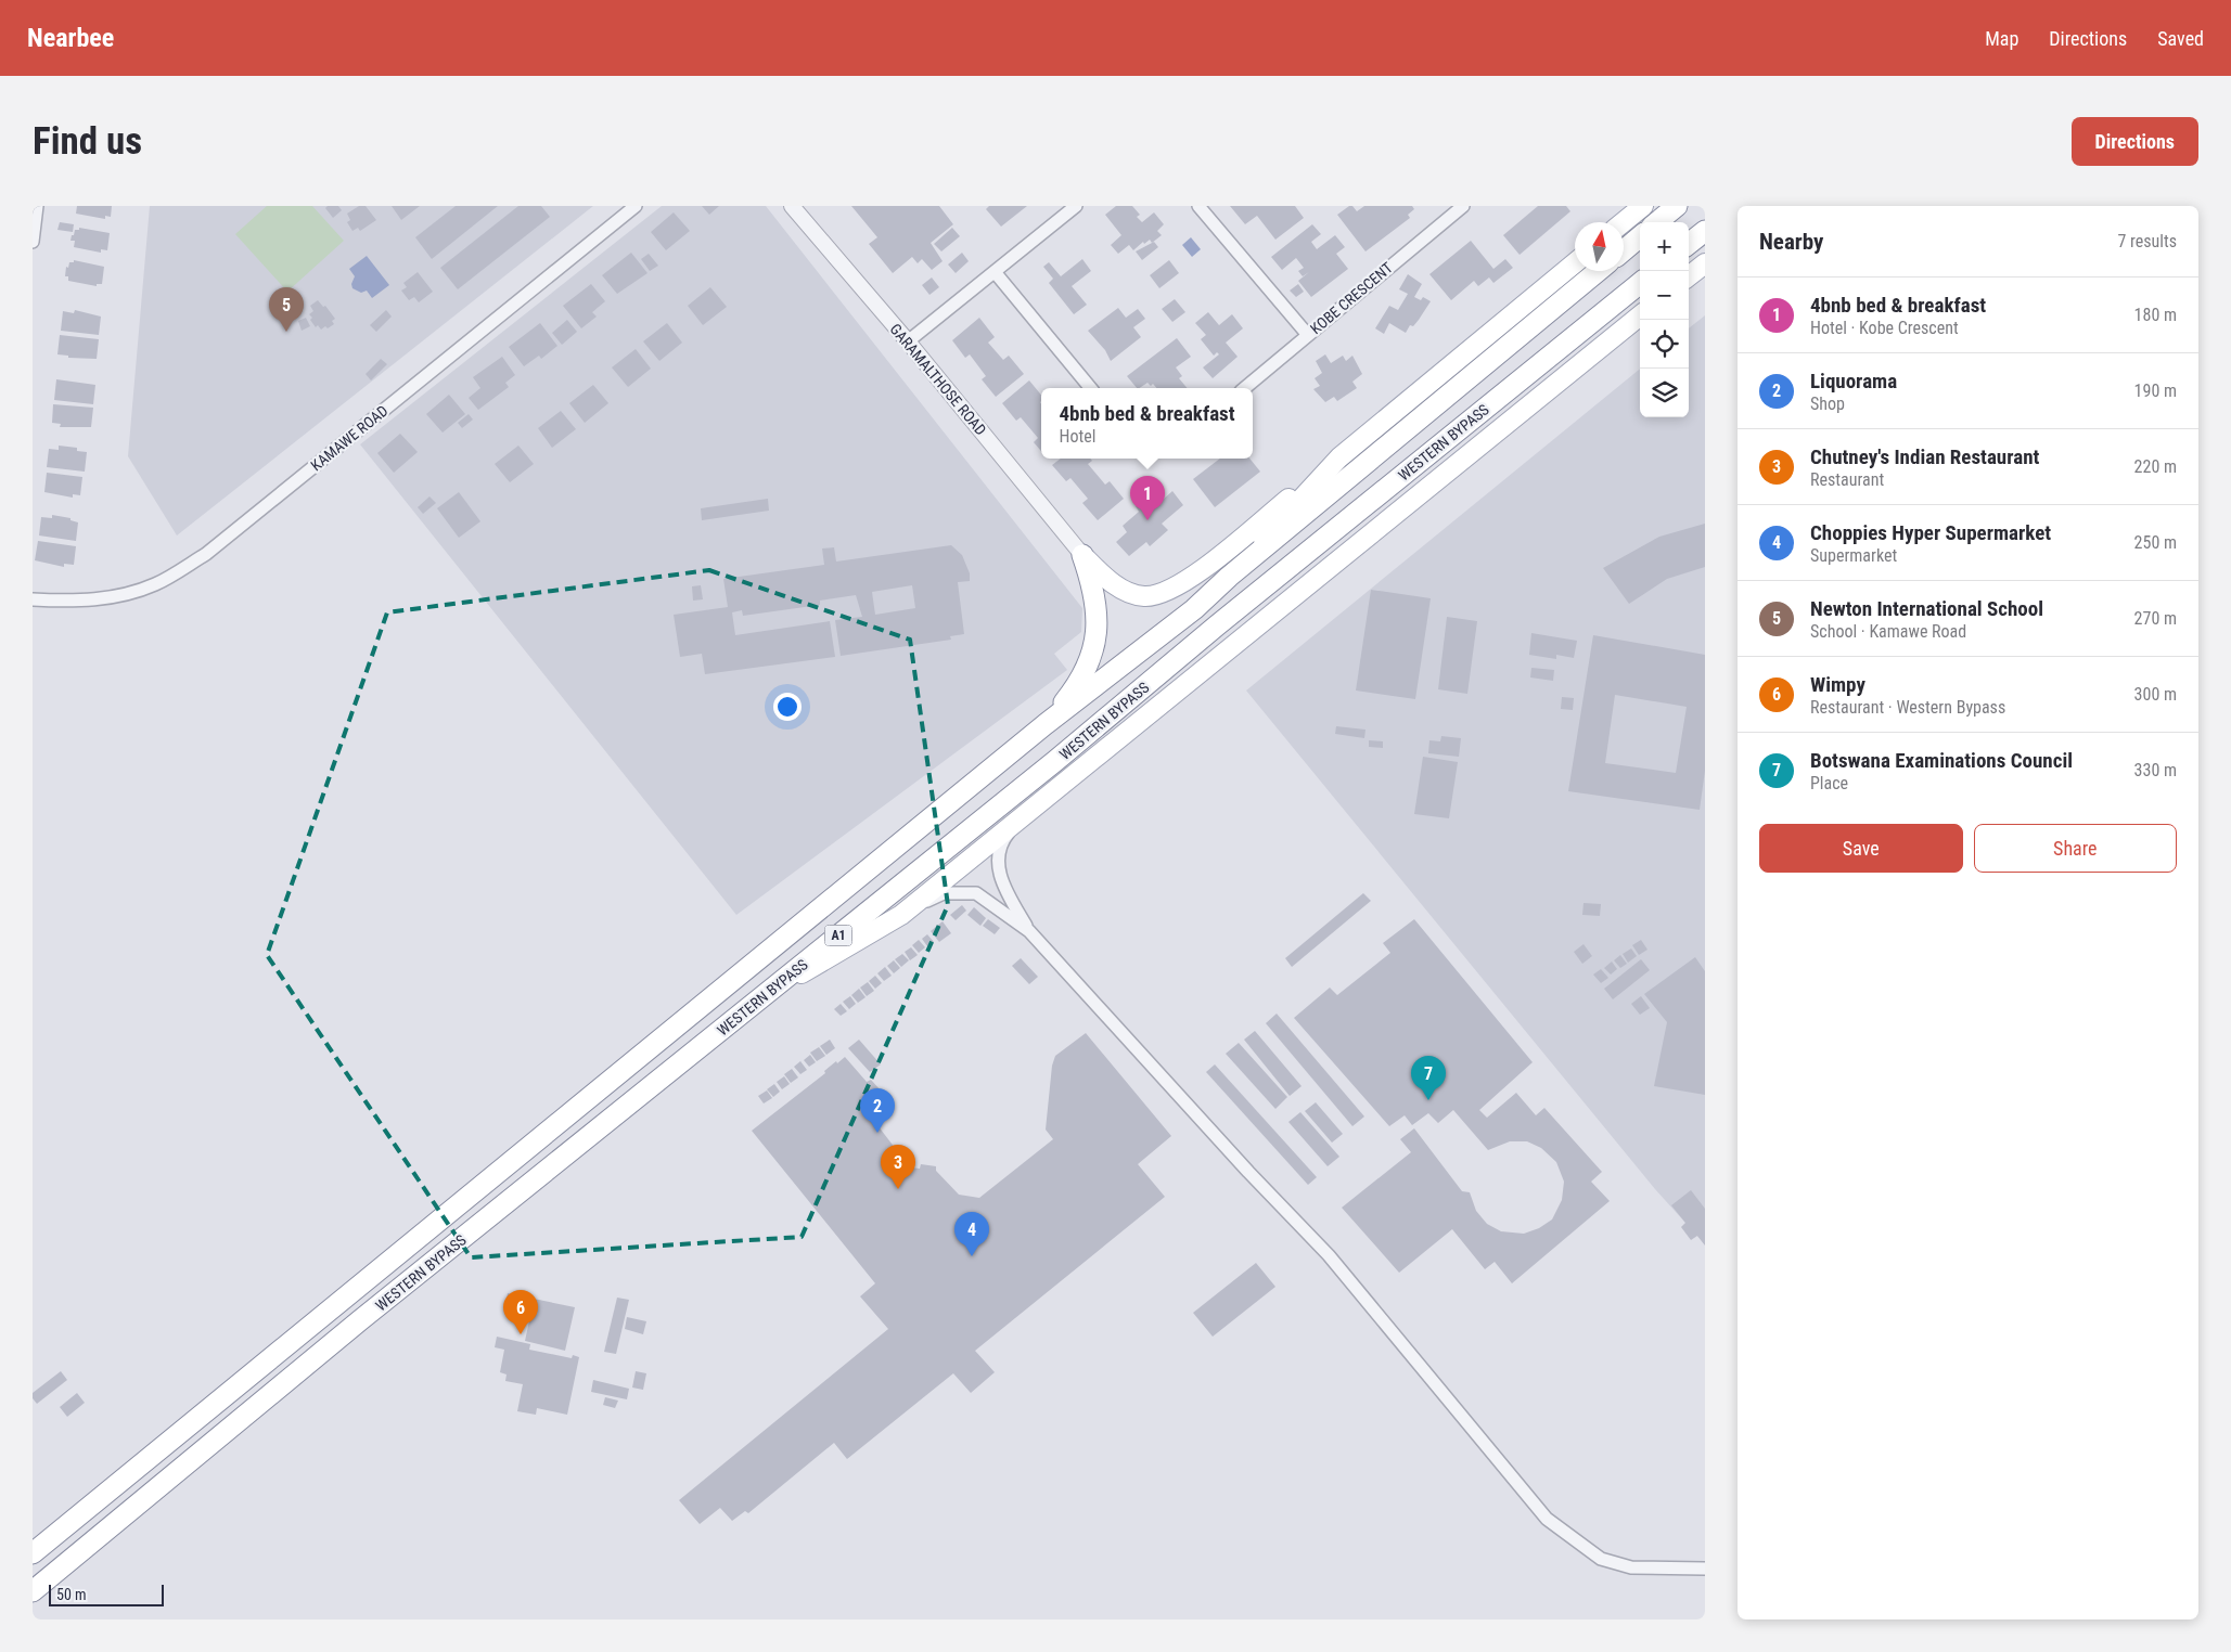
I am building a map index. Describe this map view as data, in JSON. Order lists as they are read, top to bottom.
{
  "streets": {
    "highway": ["WESTERN BYPASS", "A1"],
    "street": ["KOBE CRESCENT", "GARAMALTHOSE ROAD", "KAMAWE ROAD"]
  },
  "scale_bar": "50 m",
  "north": "top",
  "page": {
    "header": "Nearbee",
    "nav": ["Map", "Directions", "Saved"],
    "buttons": [
      "Directions",
      ["Save", "Share"]
    ],
    "title": "Find us",
    "heading": ["Nearby", "7 results"],
    "map_buttons": ["+", "−"],
    "list": [
      {
        "mark": "1",
        "name": "4bnb bed & breakfast",
        "note": "Hotel · Kobe Crescent",
        "value": "180 m"
      },
      {
        "mark": "2",
        "name": "Liquorama",
        "note": "Shop",
        "value": "190 m"
      },
      {
        "mark": "3",
        "name": "Chutney's Indian Restaurant",
        "note": "Restaurant",
        "value": "220 m"
      },
      {
        "mark": "4",
        "name": "Choppies Hyper Supermarket",
        "note": "Supermarket",
        "value": "250 m"
      },
      {
        "mark": "5",
        "name": "Newton International School",
        "note": "School · Kamawe Road",
        "value": "270 m"
      },
      {
        "mark": "6",
        "name": "Wimpy",
        "note": "Restaurant · Western Bypass",
        "value": "300 m"
      },
      {
        "mark": "7",
        "name": "Botswana Examinations Council",
        "note": "Place",
        "value": "330 m"
      }
    ],
    "pins": [
      "5",
      "1",
      "7",
      "2",
      "3",
      "4",
      "6"
    ],
    "popup": ["4bnb bed & breakfast", "Hotel"],
    "scale": "50 m"
  }
}
